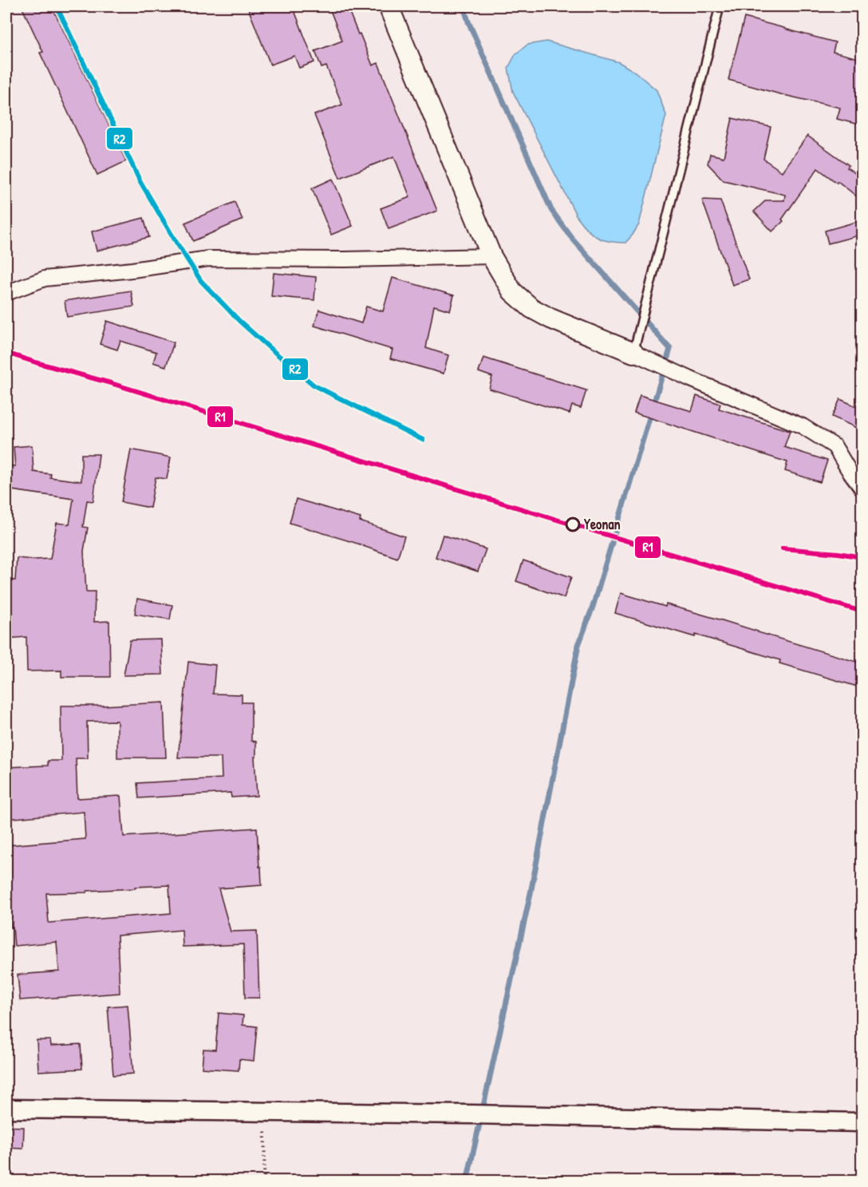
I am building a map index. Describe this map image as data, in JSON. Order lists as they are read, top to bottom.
{
  "places": ["Yeonan"],
  "lines": ["transit line R2", "transit line R1"]
}
